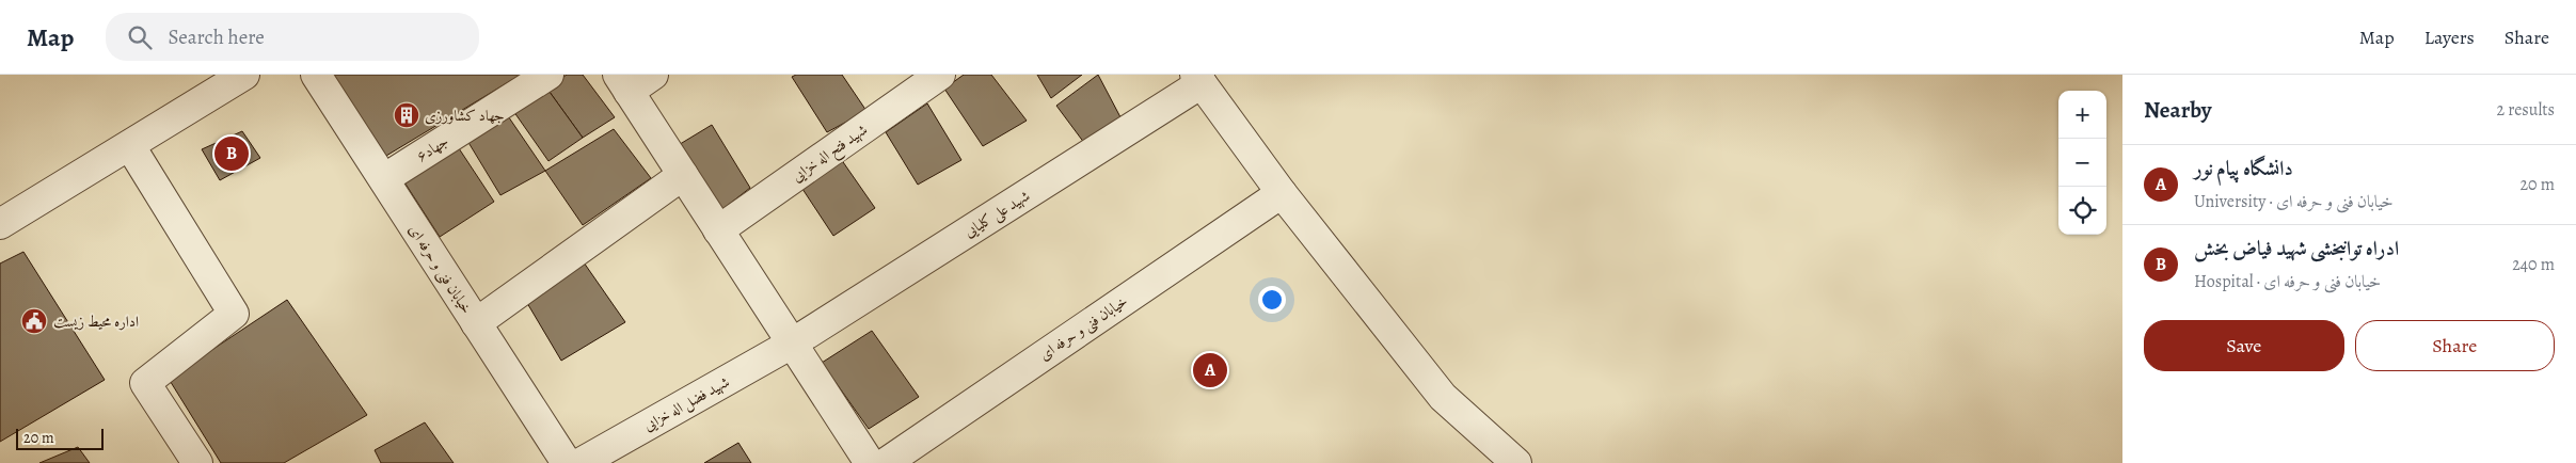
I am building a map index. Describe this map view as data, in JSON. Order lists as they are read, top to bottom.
{
  "streets": {
    "street": [
      "جهاد۶",
      "شهید فتح اله خزایی",
      "شهید علی کلیایی",
      "خیابان فنی و حرفه ای",
      "شهید فضل اله خزایی"
    ]
  },
  "crossings": [
    ["شهید علی کلیایی", "شهید فضل اله خزایی"]
  ],
  "places": {
    "building": ["جهاد کشاورزی"],
    "public building": ["اداره محیط زیست"]
  },
  "scale_bar": "20 m",
  "page": {
    "header": "Map",
    "search": "Search here",
    "nav": ["Map", "Layers", "Share"],
    "heading": ["Nearby", "2 results"],
    "map_buttons": ["+", "−"],
    "pins": ["B", "A"],
    "list": [
      {
        "mark": "A",
        "name": "دانشگاه پیام نور",
        "note": "University · خیابان فنی و حرفه ای",
        "value": "20 m"
      },
      {
        "mark": "B",
        "name": "ادراه توانبخشی شهید فیاض بخش",
        "note": "Hospital · خیابان فنی و حرفه ای",
        "value": "240 m"
      }
    ],
    "buttons": ["Save", "Share"],
    "scale": "20 m"
  }
}
